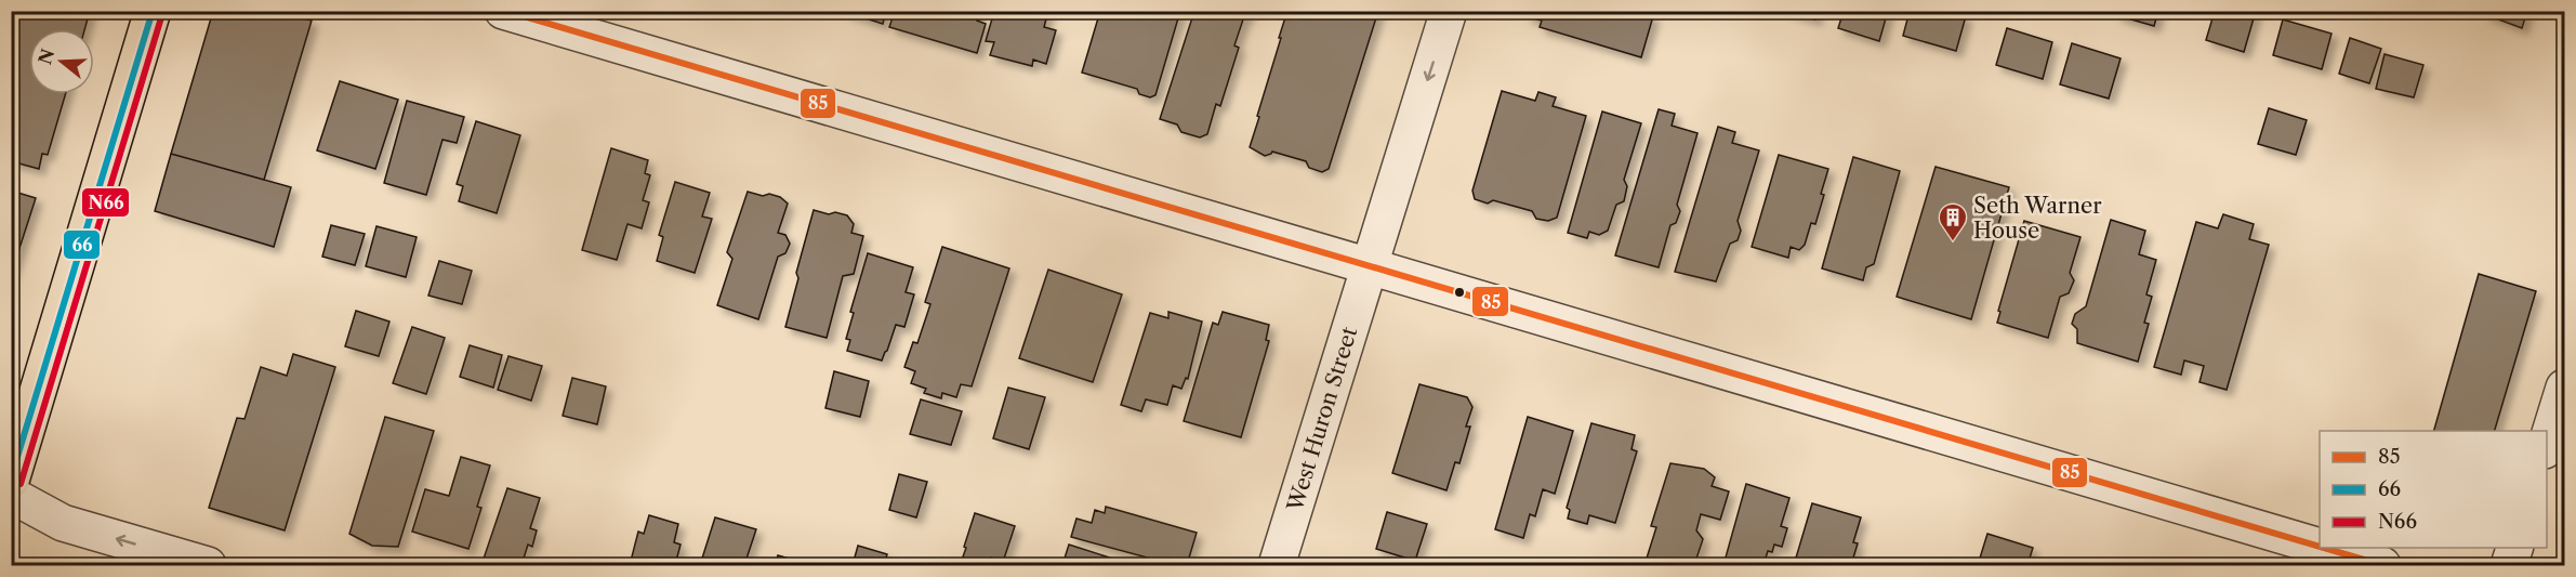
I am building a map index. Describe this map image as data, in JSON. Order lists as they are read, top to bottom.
{
  "streets": {
    "street": ["West Huron Street"]
  },
  "one_way": ["West Huron Street"],
  "places": {
    "building": ["Seth Warner House"]
  },
  "lines": ["transit line 85", "transit line 66", "transit line N66"],
  "legend": ["85", "66", "N66"],
  "north": "left"
}
